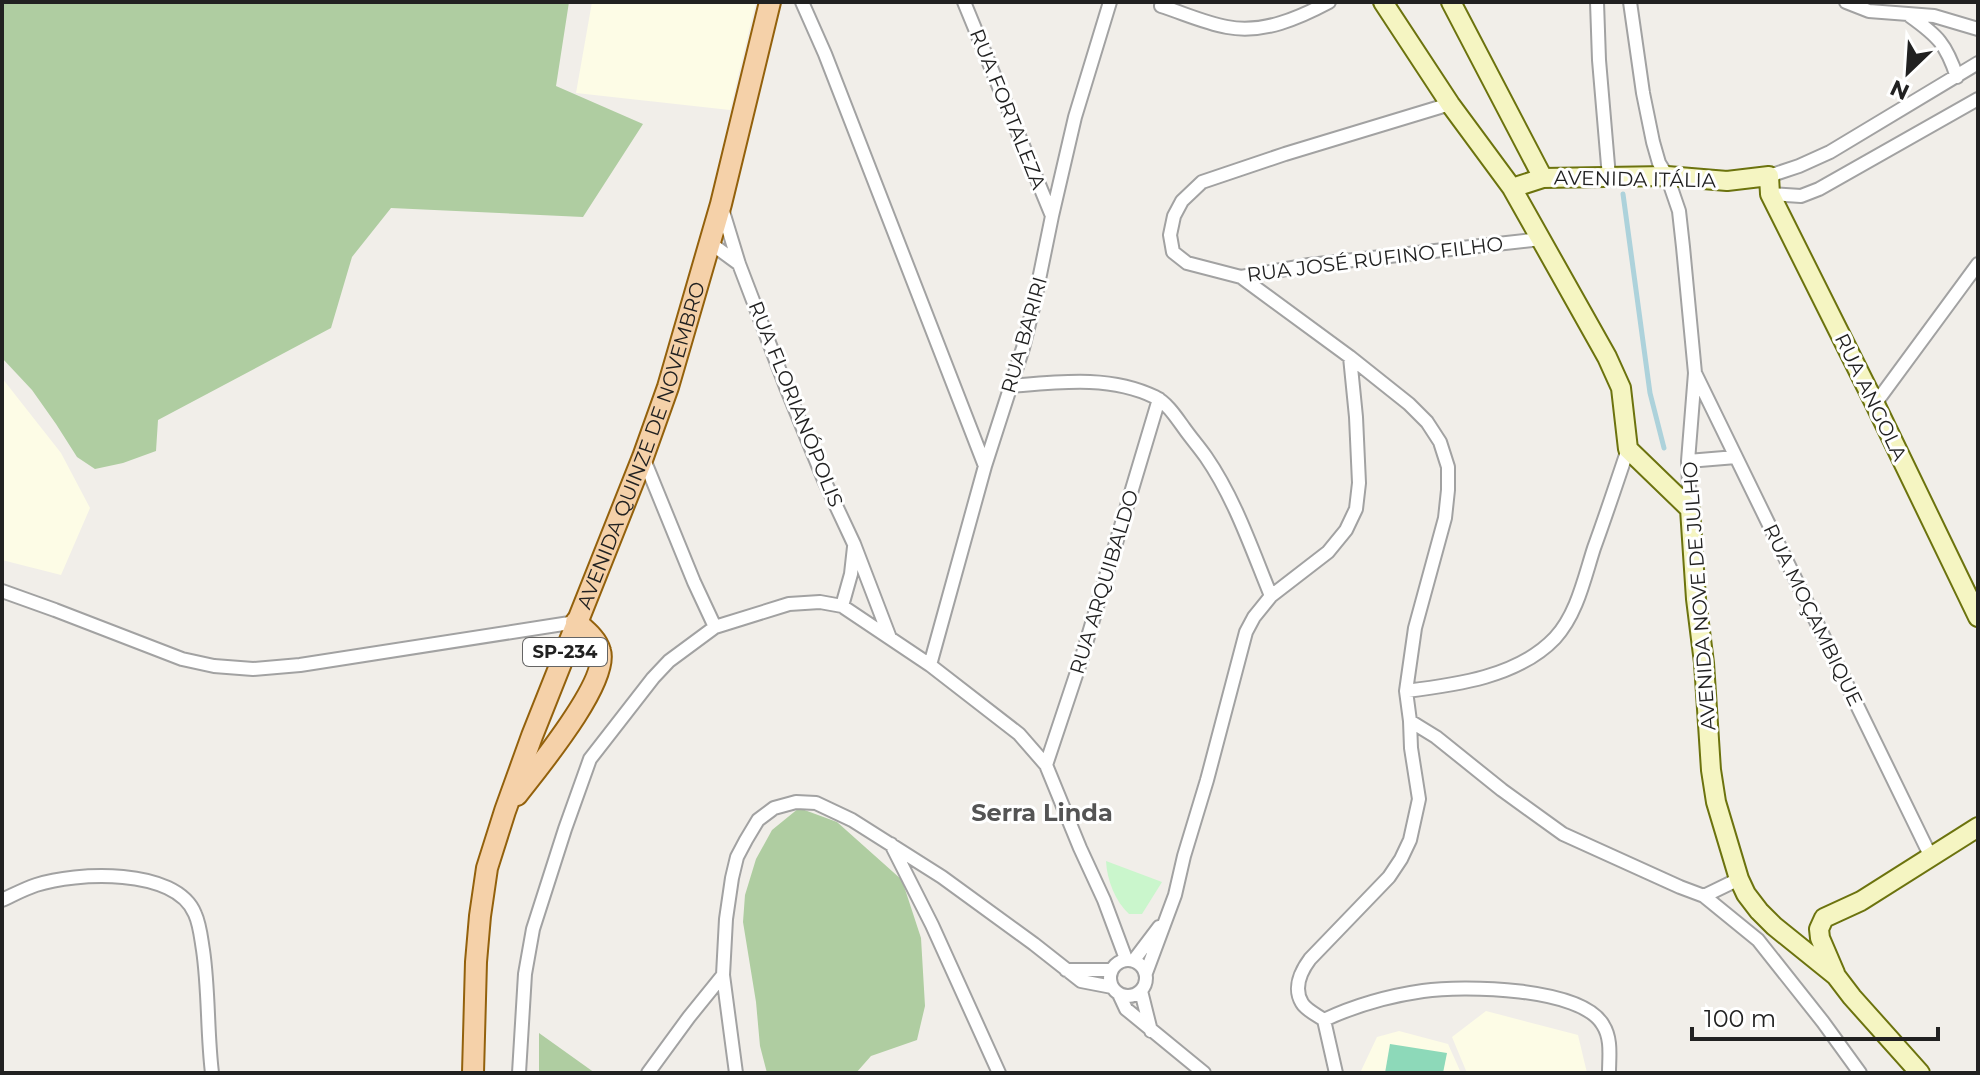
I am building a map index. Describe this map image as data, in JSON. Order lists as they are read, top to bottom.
{
  "streets": {
    "main road": [
      "AVENIDA ITÁLIA",
      "RUA ANGOLA",
      "AVENIDA QUINZE DE NOVEMBRO",
      "AVENIDA NOVE DE JULHO",
      "SP-234"
    ],
    "street": [
      "RUA FORTALEZA",
      "RUA JOSÉ RUFINO FILHO",
      "RUA BARIRI",
      "RUA FLORIANÓPOLIS",
      "RUA ARQUIBALDO",
      "RUA MOÇAMBIQUE"
    ]
  },
  "crossings": [
    ["RUA FORTALEZA", "RUA BARIRI"],
    ["AVENIDA ITÁLIA", "RUA ANGOLA"],
    ["AVENIDA ITÁLIA", "AVENIDA NOVE DE JULHO"],
    ["RUA FLORIANÓPOLIS", "AVENIDA QUINZE DE NOVEMBRO"],
    ["AVENIDA NOVE DE JULHO", "RUA MOÇAMBIQUE"]
  ],
  "districts": ["Serra Linda"],
  "scale_bar": "100 m",
  "north": "bottom left"
}
